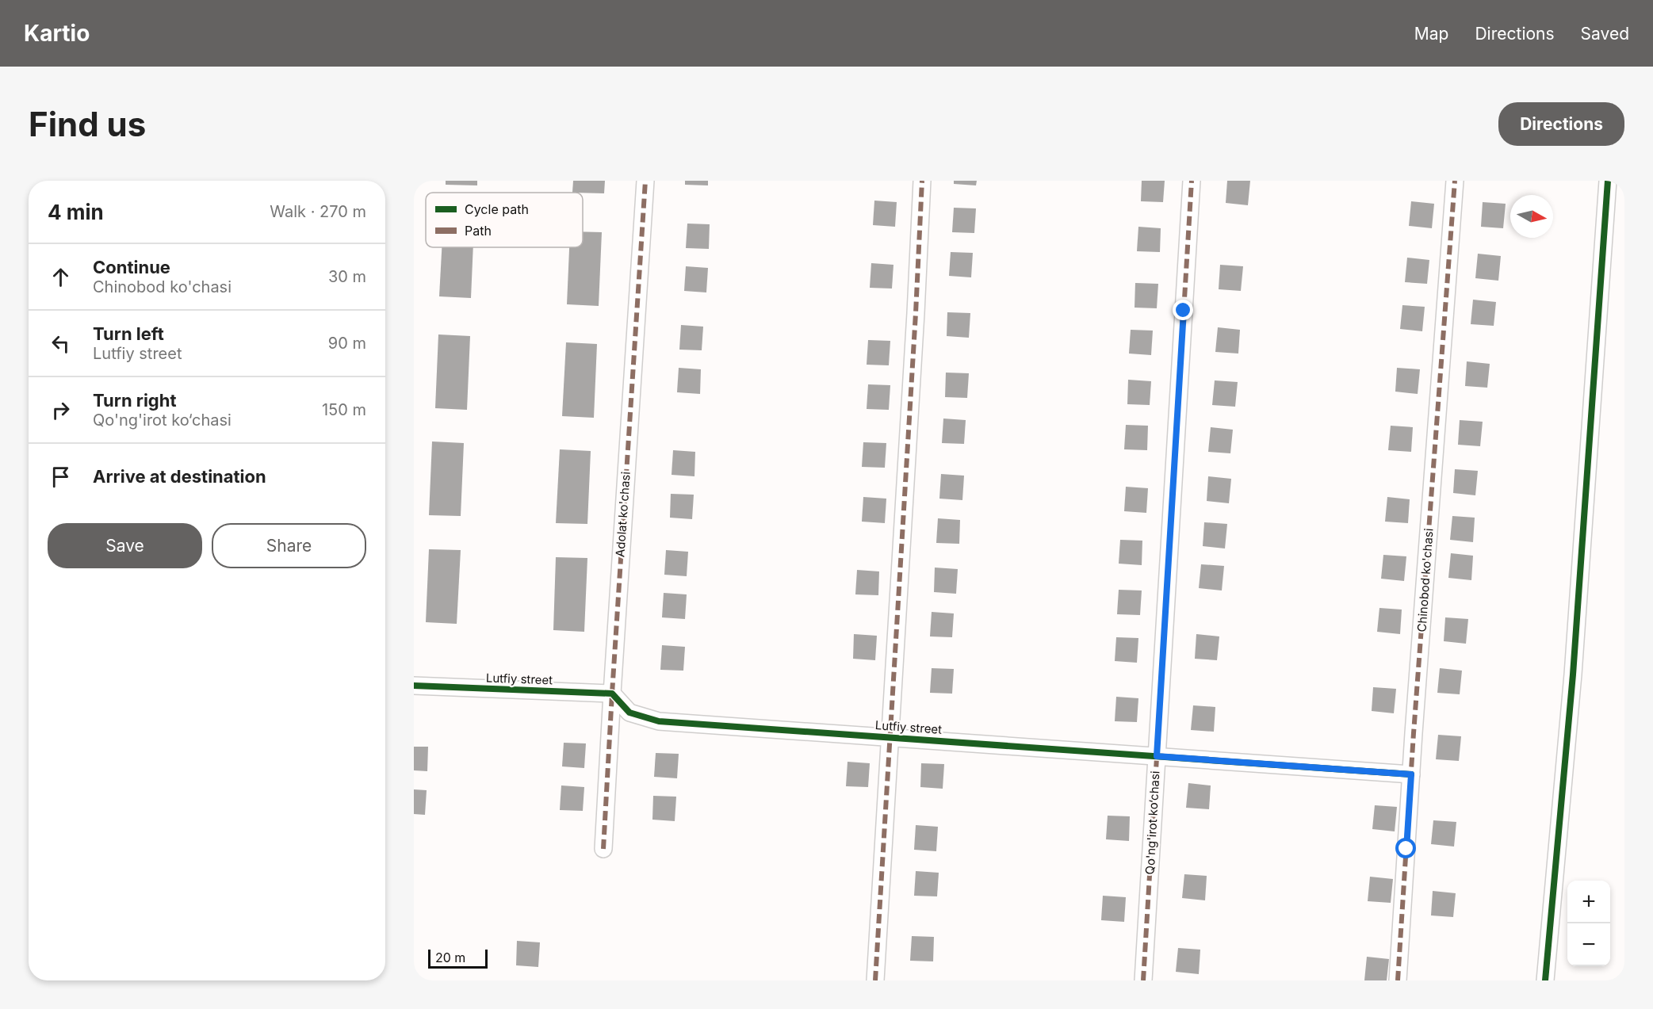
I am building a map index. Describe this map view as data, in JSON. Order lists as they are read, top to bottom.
{
  "streets": {
    "street": [
      "Adolat ko'chasi",
      "Chinobod ko'chasi",
      "Lutfiy street",
      "Qo'ng'irot ko‘chasi"
    ]
  },
  "crossings": [
    ["Adolat ko'chasi", "Lutfiy street"],
    ["Chinobod ko'chasi", "Lutfiy street"],
    ["Lutfiy street", "Qo'ng'irot ko‘chasi"]
  ],
  "legend": ["Cycle path", "Path"],
  "scale_bar": "20 m",
  "north": "right",
  "page": {
    "header": "Kartio",
    "nav": ["Map", "Directions", "Saved"],
    "buttons": [
      "Directions",
      ["Save", "Share"]
    ],
    "title": "Find us",
    "heading": ["4 min", "Walk · 270 m"],
    "list": [
      ["Continue", "Chinobod ko'chasi", "30 m"],
      ["Turn left", "Lutfiy street", "90 m"],
      ["Turn right", "Qo'ng'irot ko‘chasi", "150 m"],
      "Arrive at destination"
    ],
    "map_buttons": ["+", "−"],
    "scale": "20 m"
  }
}
